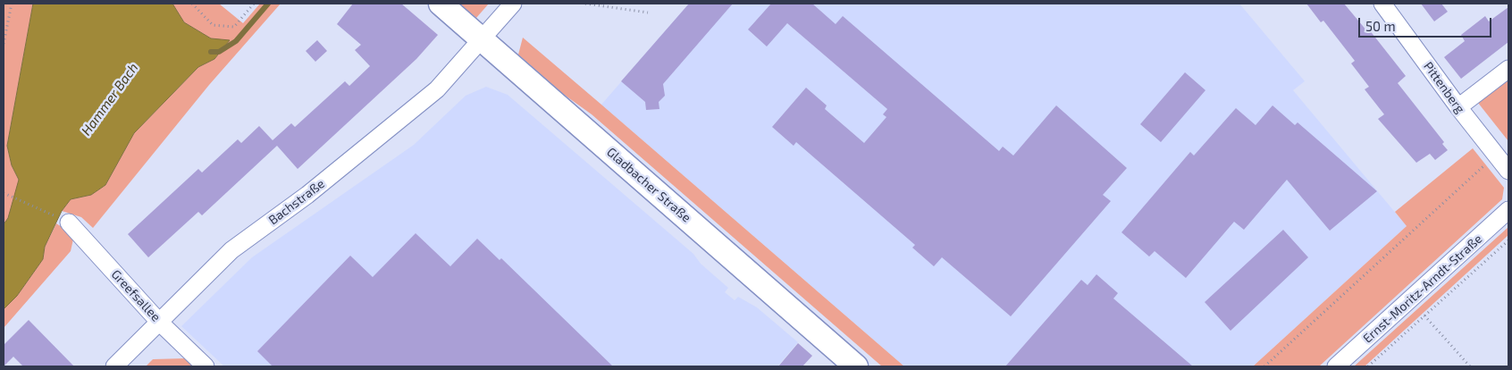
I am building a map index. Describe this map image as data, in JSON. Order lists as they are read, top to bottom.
{
  "streets": {
    "main road": ["Gladbacher Straße"],
    "street": [
      "Pittenberg",
      "Bachstraße",
      "Ernst-Moritz-Arndt-Straße",
      "Greefsallee"
    ]
  },
  "crossings": [
    ["Gladbacher Straße", "Bachstraße"],
    ["Bachstraße", "Greefsallee"]
  ],
  "water": ["Hammer Bach"],
  "scale_bar": "50 m"
}
